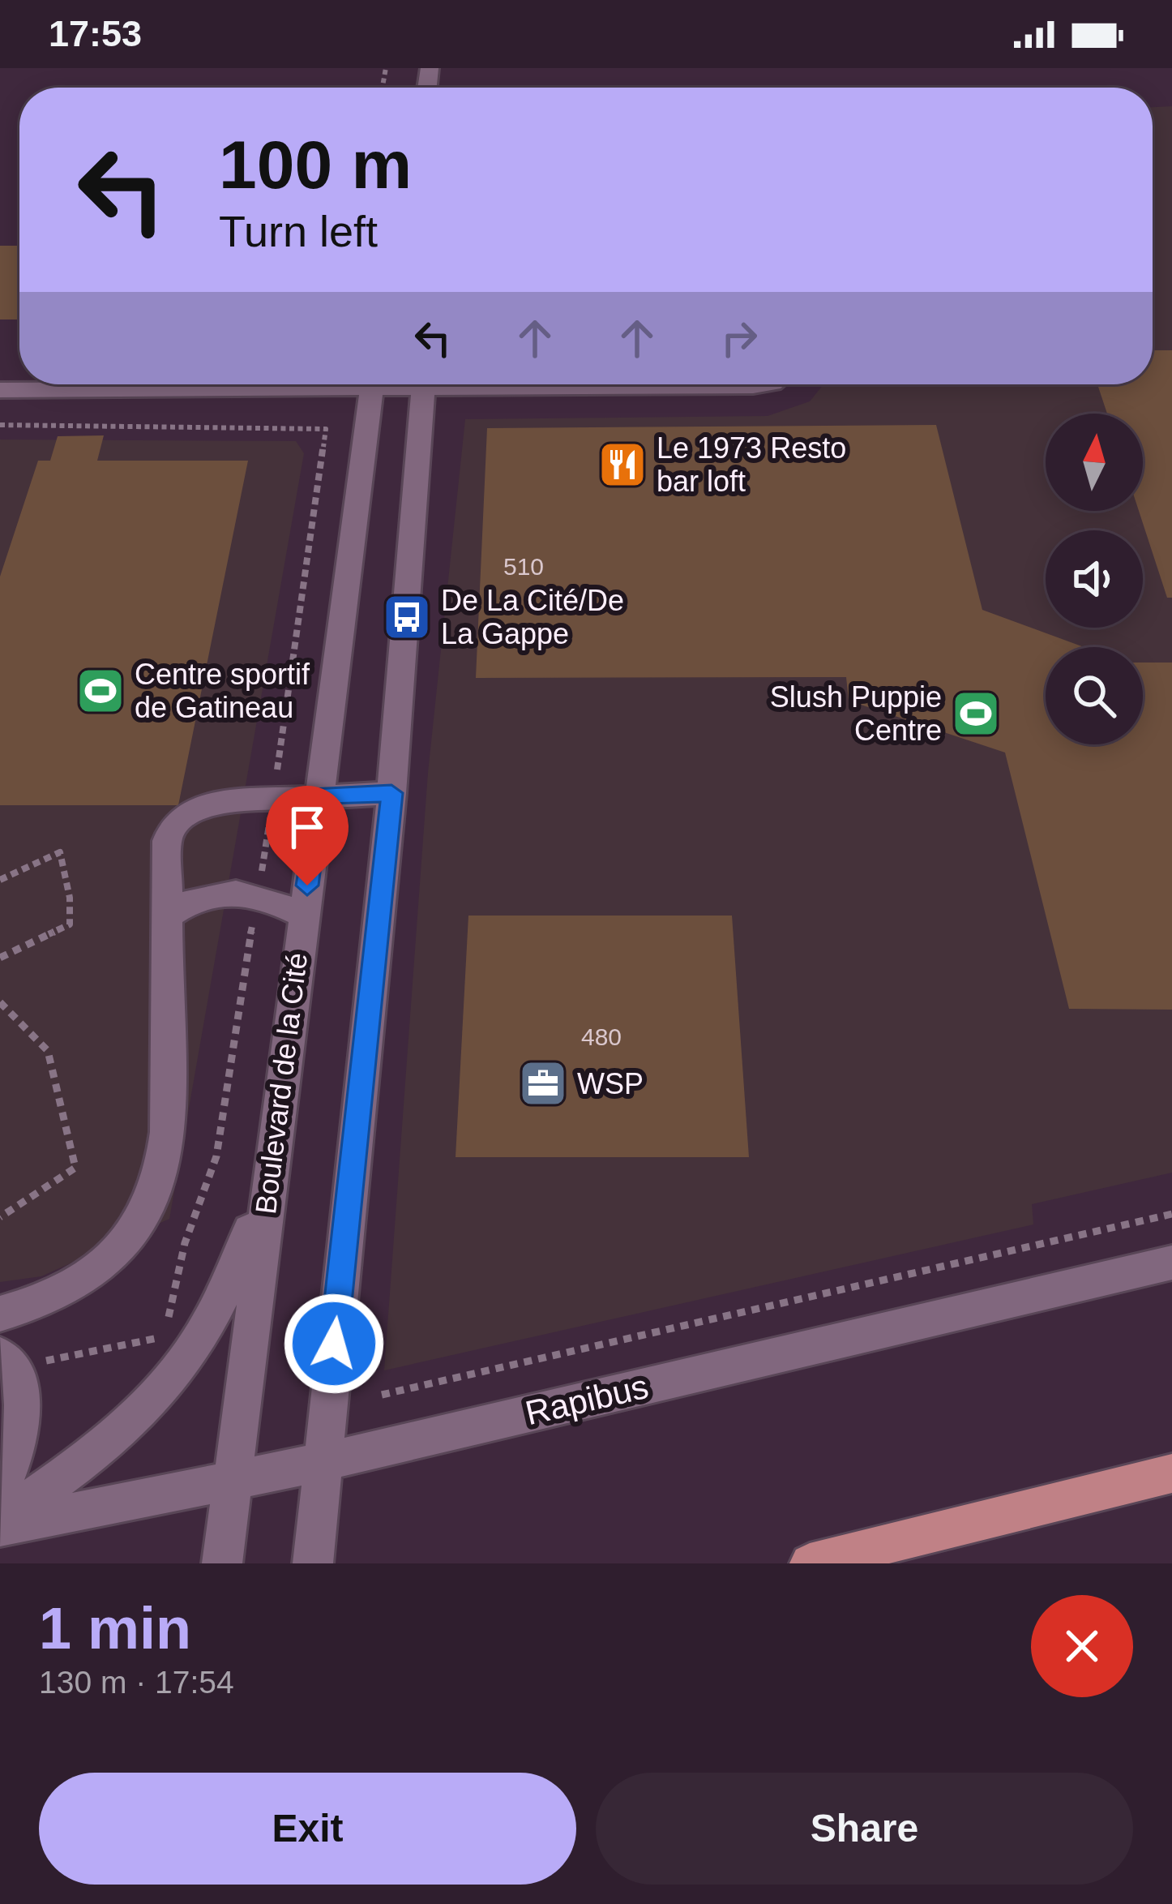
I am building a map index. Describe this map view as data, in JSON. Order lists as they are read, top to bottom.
{
  "streets": {
    "street": ["Boulevard de la Cité", "Rapibus"]
  },
  "crossings": [
    ["Boulevard de la Cité", "Rapibus"]
  ],
  "places": {
    "restaurant": ["Le 1973 Resto bar loft"],
    "bus stop": ["De La Cité/De La Gappe"],
    "sports": ["Centre sportif de Gatineau", "Slush Puppie Centre"],
    "office": ["WSP"]
  },
  "house_numbers": ["510", "480"],
  "north": "top",
  "page": {
    "status": "17:53",
    "turn": ["100 m", "Turn left"],
    "heading": ["1 min", "130 m · 17:54"],
    "buttons": ["Exit", "Share"]
  }
}
